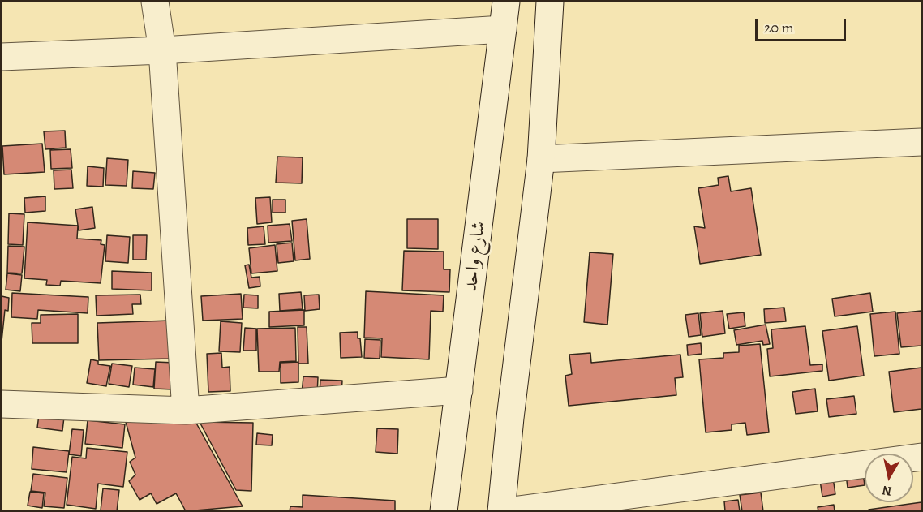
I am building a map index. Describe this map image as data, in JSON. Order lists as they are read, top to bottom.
{
  "streets": {
    "street": ["شارع واحد"]
  },
  "scale_bar": "20 m",
  "north": "bottom"
}
